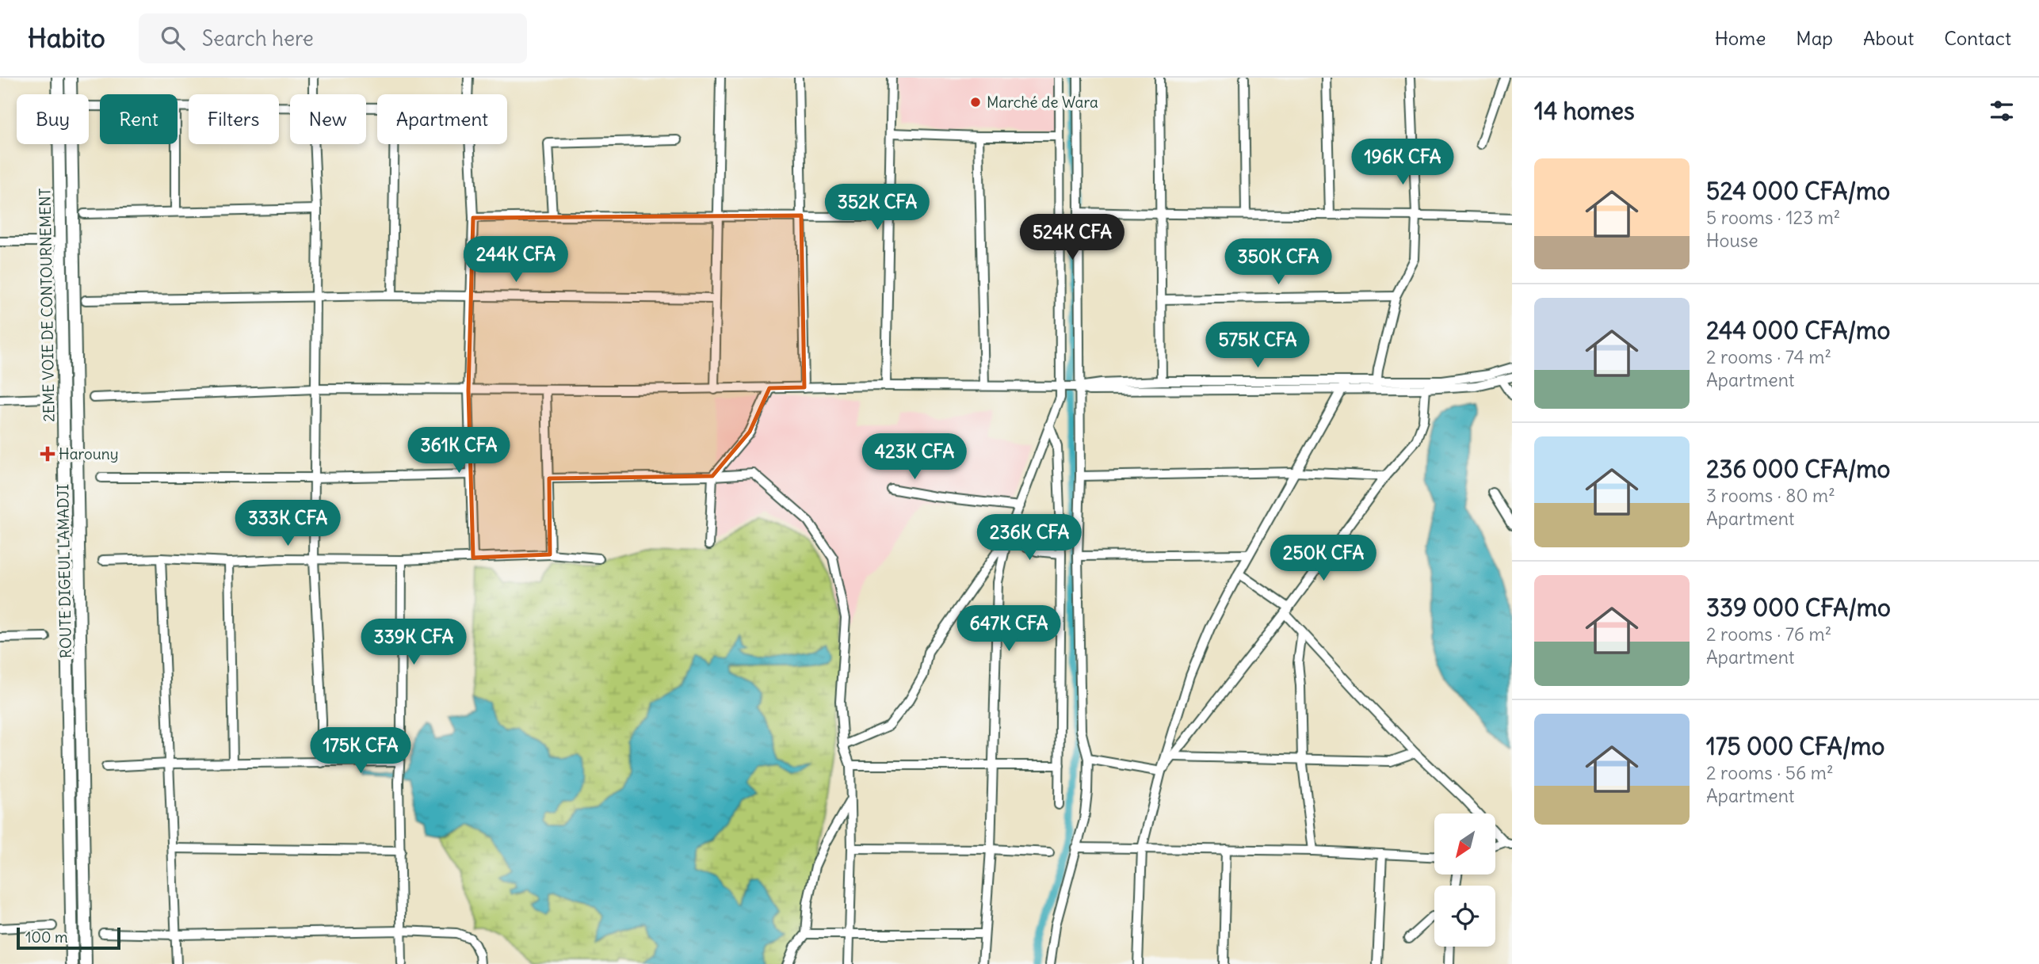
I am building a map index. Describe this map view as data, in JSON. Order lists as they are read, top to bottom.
{
  "streets": {
    "main road": ["2EME VOIE DE CONTOURNEMENT", "ROUTE DIGEUL LAMADJI"]
  },
  "places": {
    "other": ["Marché de Wara"],
    "health": ["Harouny"]
  },
  "scale_bar": "100 m",
  "north": "bottom left",
  "page": {
    "header": "Habito",
    "search": "Search here",
    "nav": [
      "Home",
      "Map",
      "About",
      "Contact"
    ],
    "heading": "14 homes",
    "chip": [
      "Buy",
      "Rent",
      "Filters",
      "New",
      "Apartment"
    ],
    "price": [
      "196K CFA",
      "352K CFA",
      "524K CFA",
      "244K CFA",
      "350K CFA",
      "575K CFA",
      "361K CFA",
      "423K CFA",
      "333K CFA",
      "236K CFA",
      "250K CFA",
      "647K CFA",
      "339K CFA",
      "175K CFA"
    ],
    "list": [
      {
        "name": "524 000 CFA/mo",
        "note": "5 rooms · 123 m² · House"
      },
      {
        "name": "244 000 CFA/mo",
        "note": "2 rooms · 74 m² · Apartment"
      },
      {
        "name": "236 000 CFA/mo",
        "note": "3 rooms · 80 m² · Apartment"
      },
      {
        "name": "339 000 CFA/mo",
        "note": "2 rooms · 76 m² · Apartment"
      },
      {
        "name": "175 000 CFA/mo",
        "note": "2 rooms · 56 m² · Apartment"
      }
    ],
    "scale": "100 m"
  }
}
